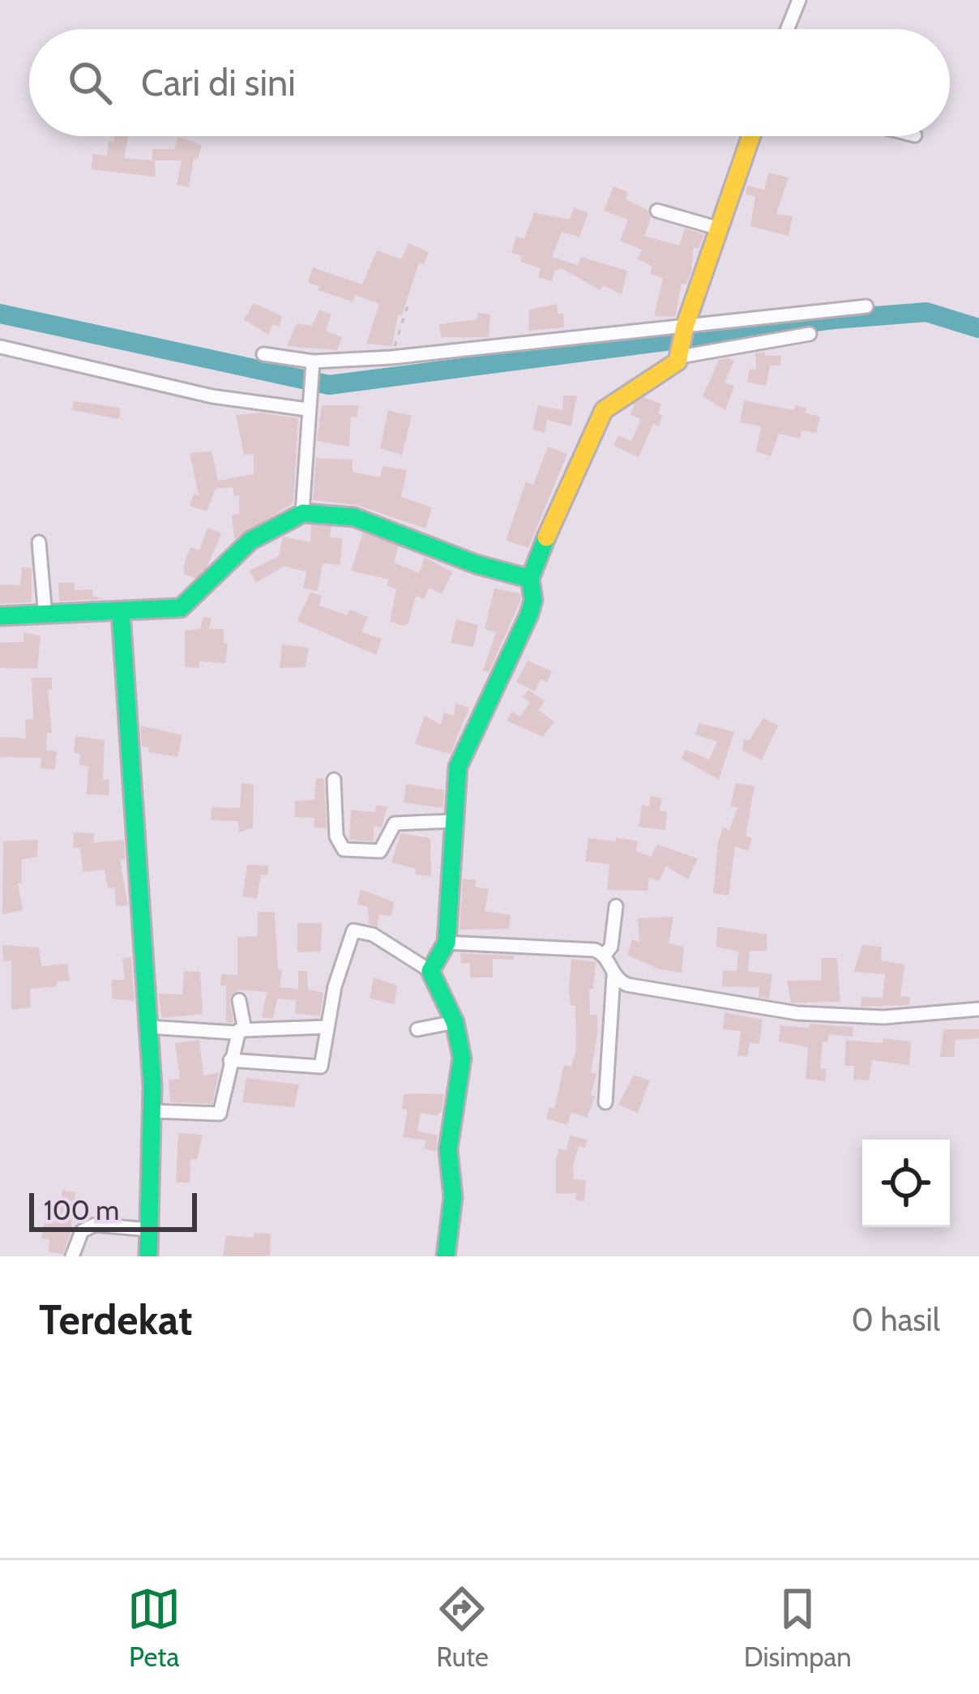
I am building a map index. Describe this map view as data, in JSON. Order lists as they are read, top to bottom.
{
  "scale_bar": "100 m",
  "page": {
    "search": "Cari di sini",
    "scale": "100 m",
    "heading": ["Terdekat", "0 hasil"],
    "nav": ["Peta", "Rute", "Disimpan"]
  }
}
